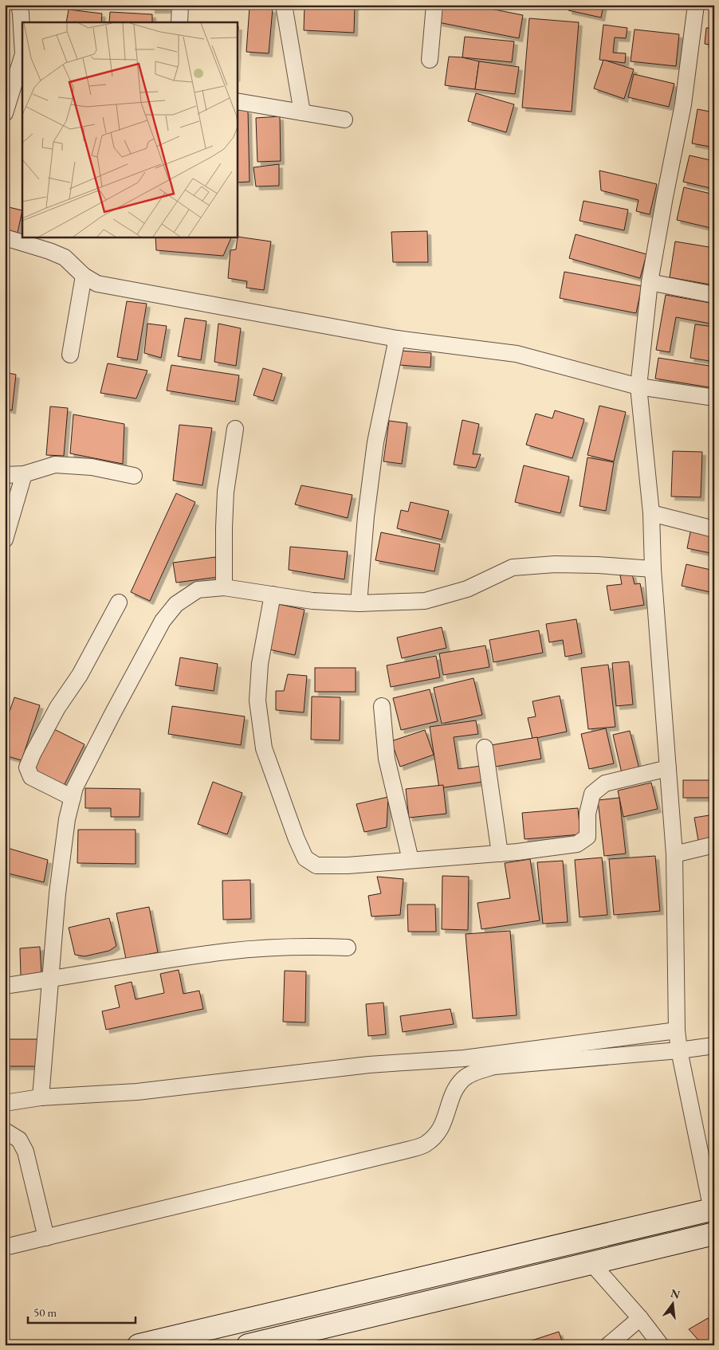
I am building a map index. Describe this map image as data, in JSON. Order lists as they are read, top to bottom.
{
  "scale_bar": "50 m",
  "north": "top"
}
